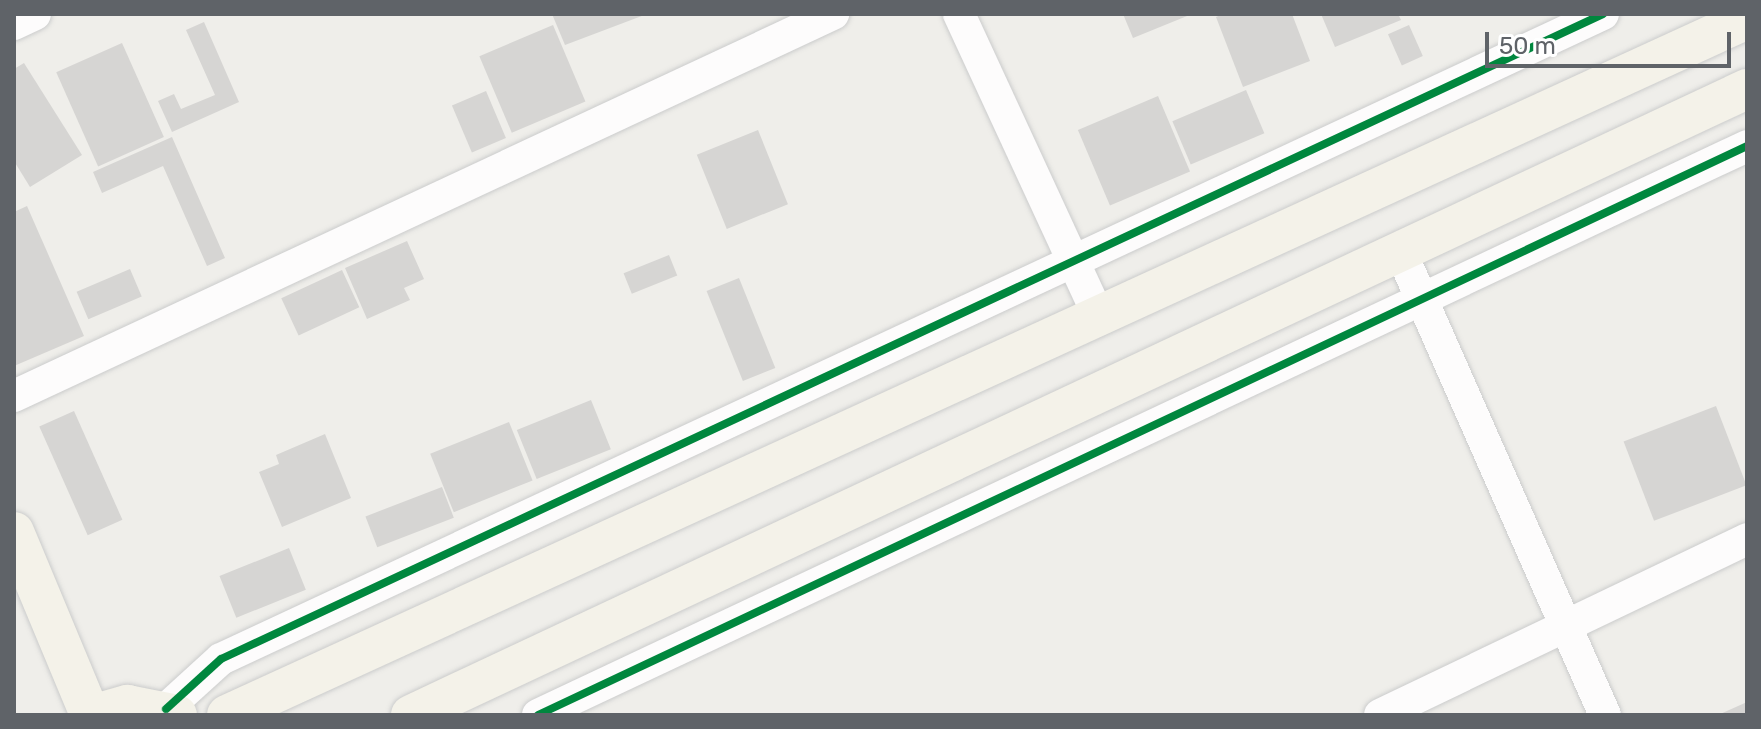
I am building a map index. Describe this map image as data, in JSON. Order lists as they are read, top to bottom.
{
  "scale_bar": "50 m"
}
